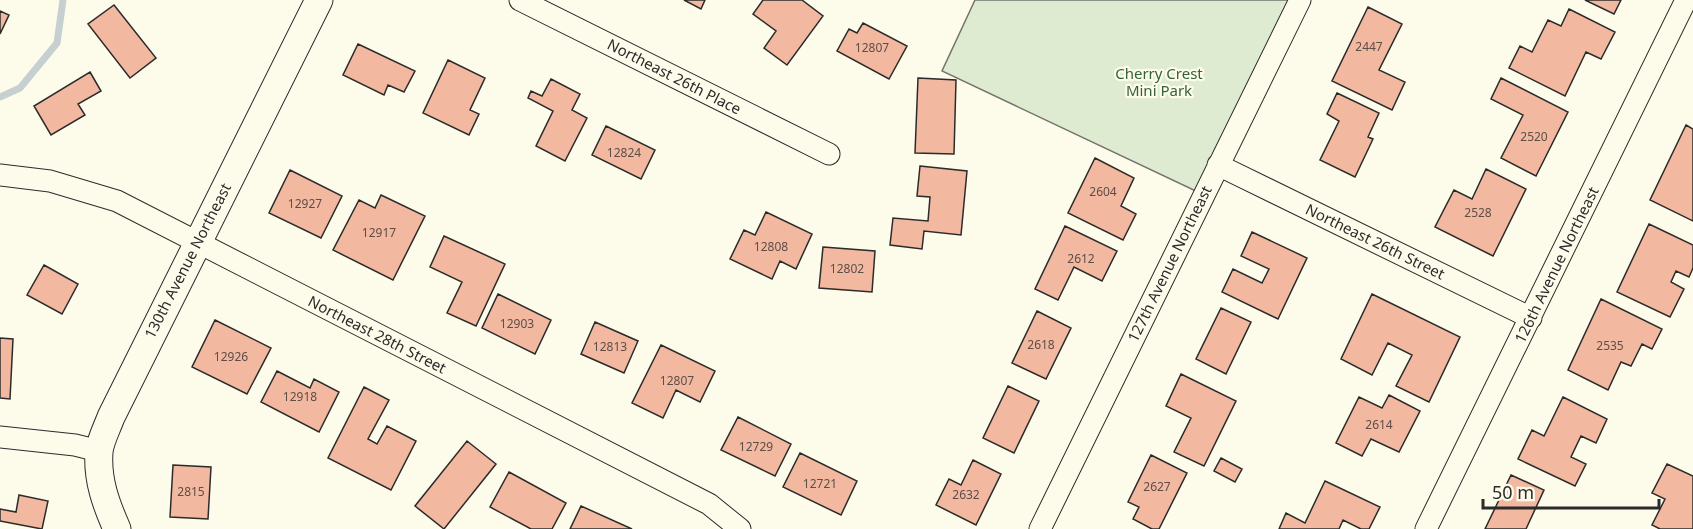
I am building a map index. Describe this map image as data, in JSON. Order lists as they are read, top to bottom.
{
  "streets": {
    "street": [
      "Northeast 26th Place",
      "Northeast 26th Street",
      "130th Avenue Northeast",
      "127th Avenue Northeast",
      "126th Avenue Northeast",
      "Northeast 28th Street"
    ]
  },
  "crossings": [
    ["Northeast 26th Street", "127th Avenue Northeast"],
    ["Northeast 26th Street", "126th Avenue Northeast"],
    ["130th Avenue Northeast", "Northeast 28th Street"]
  ],
  "parks": ["Cherry Crest Mini Park"],
  "house_numbers": [
    "2447",
    "12807",
    "2520",
    "12824",
    "2604",
    "12927",
    "2528",
    "12917",
    "12808",
    "2612",
    "12802",
    "12903",
    "2618",
    "2535",
    "12813",
    "12926",
    "12807",
    "12918",
    "2614",
    "12729",
    "12721",
    "2627",
    "2815",
    "2632"
  ],
  "scale_bar": "50 m"
}
